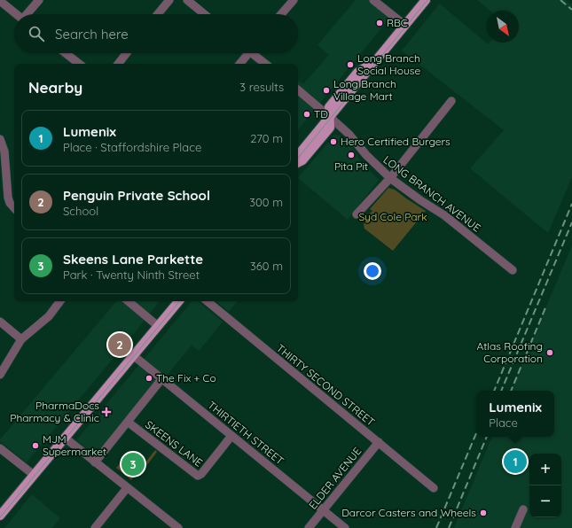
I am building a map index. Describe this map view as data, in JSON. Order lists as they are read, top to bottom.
{
  "streets": {
    "street": [
      "LONG BRANCH AVENUE",
      "THIRTY SECOND STREET",
      "THIRTIETH STREET",
      "SKEENS LANE",
      "ELDER AVENUE"
    ]
  },
  "crossings": [
    ["THIRTY SECOND STREET", "ELDER AVENUE"],
    ["THIRTIETH STREET", "SKEENS LANE"],
    ["THIRTIETH STREET", "ELDER AVENUE"]
  ],
  "parks": ["Syd Cole Park"],
  "places": {
    "other": [
      "RBC",
      "Long Branch Social House",
      "Long Branch Village Mart",
      "TD",
      "Hero Certified Burgers",
      "Pita Pit",
      "Atlas Roofing Corporation",
      "The Fix + Co",
      "MJM Supermarket",
      "Darcor Casters and Wheels"
    ],
    "health": ["PharmaDocs Pharmacy & Clinic"]
  },
  "north": "bottom right",
  "page": {
    "search": "Search here",
    "heading": ["Nearby", "3 results"],
    "list": [
      {
        "mark": "1",
        "name": "Lumenix",
        "note": "Place · Staffordshire Place",
        "value": "270 m"
      },
      {
        "mark": "2",
        "name": "Penguin Private School",
        "note": "School",
        "value": "300 m"
      },
      {
        "mark": "3",
        "name": "Skeens Lane Parkette",
        "note": "Park · Twenty Ninth Street",
        "value": "360 m"
      }
    ],
    "pins": ["2", "1", "3"],
    "popup": ["Lumenix", "Place"],
    "map_buttons": ["+", "−"]
  }
}
